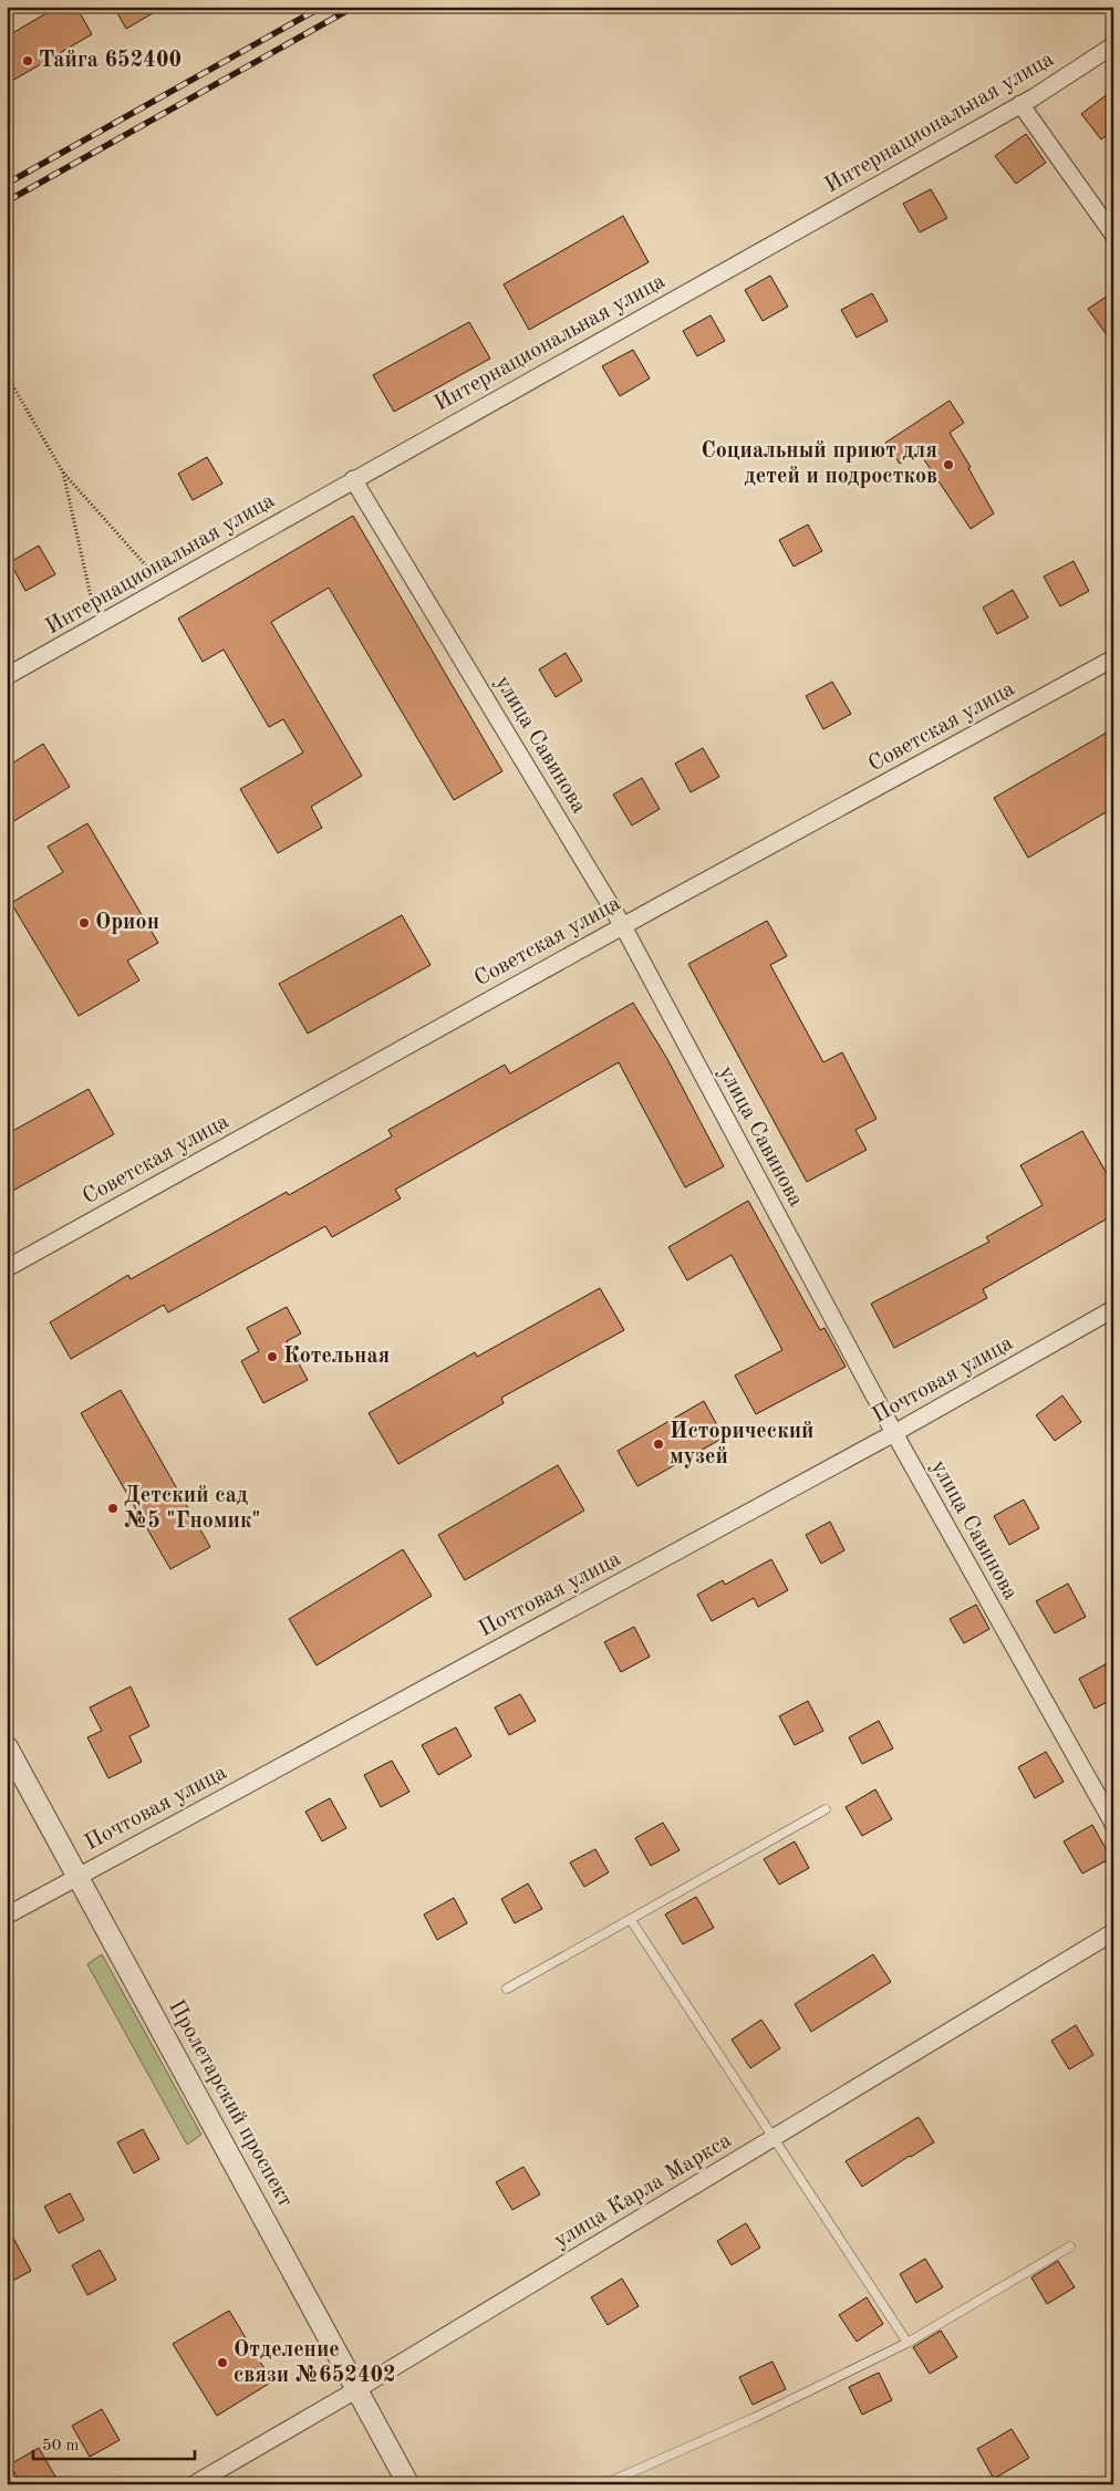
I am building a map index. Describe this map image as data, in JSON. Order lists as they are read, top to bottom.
{
  "streets": {
    "street": [
      "Интернациональная улица",
      "Советская улица",
      "улица Савинова",
      "Почтовая улица",
      "Пролетарский проспект",
      "улица Карла Маркса"
    ]
  },
  "crossings": [
    ["Интернациональная улица", "улица Савинова"],
    ["Советская улица", "улица Савинова"],
    ["улица Савинова", "Почтовая улица"],
    ["Почтовая улица", "Пролетарский проспект"],
    ["Пролетарский проспект", "улица Карла Маркса"]
  ],
  "places": [
    "Тайга 652400",
    "Социальный приют для детей и подростков",
    "Орион",
    "Котельная",
    "Исторический музей",
    "Детский сад №5 \"Гномик\"",
    "Отделение связи №652402"
  ],
  "scale_bar": "50 m"
}
